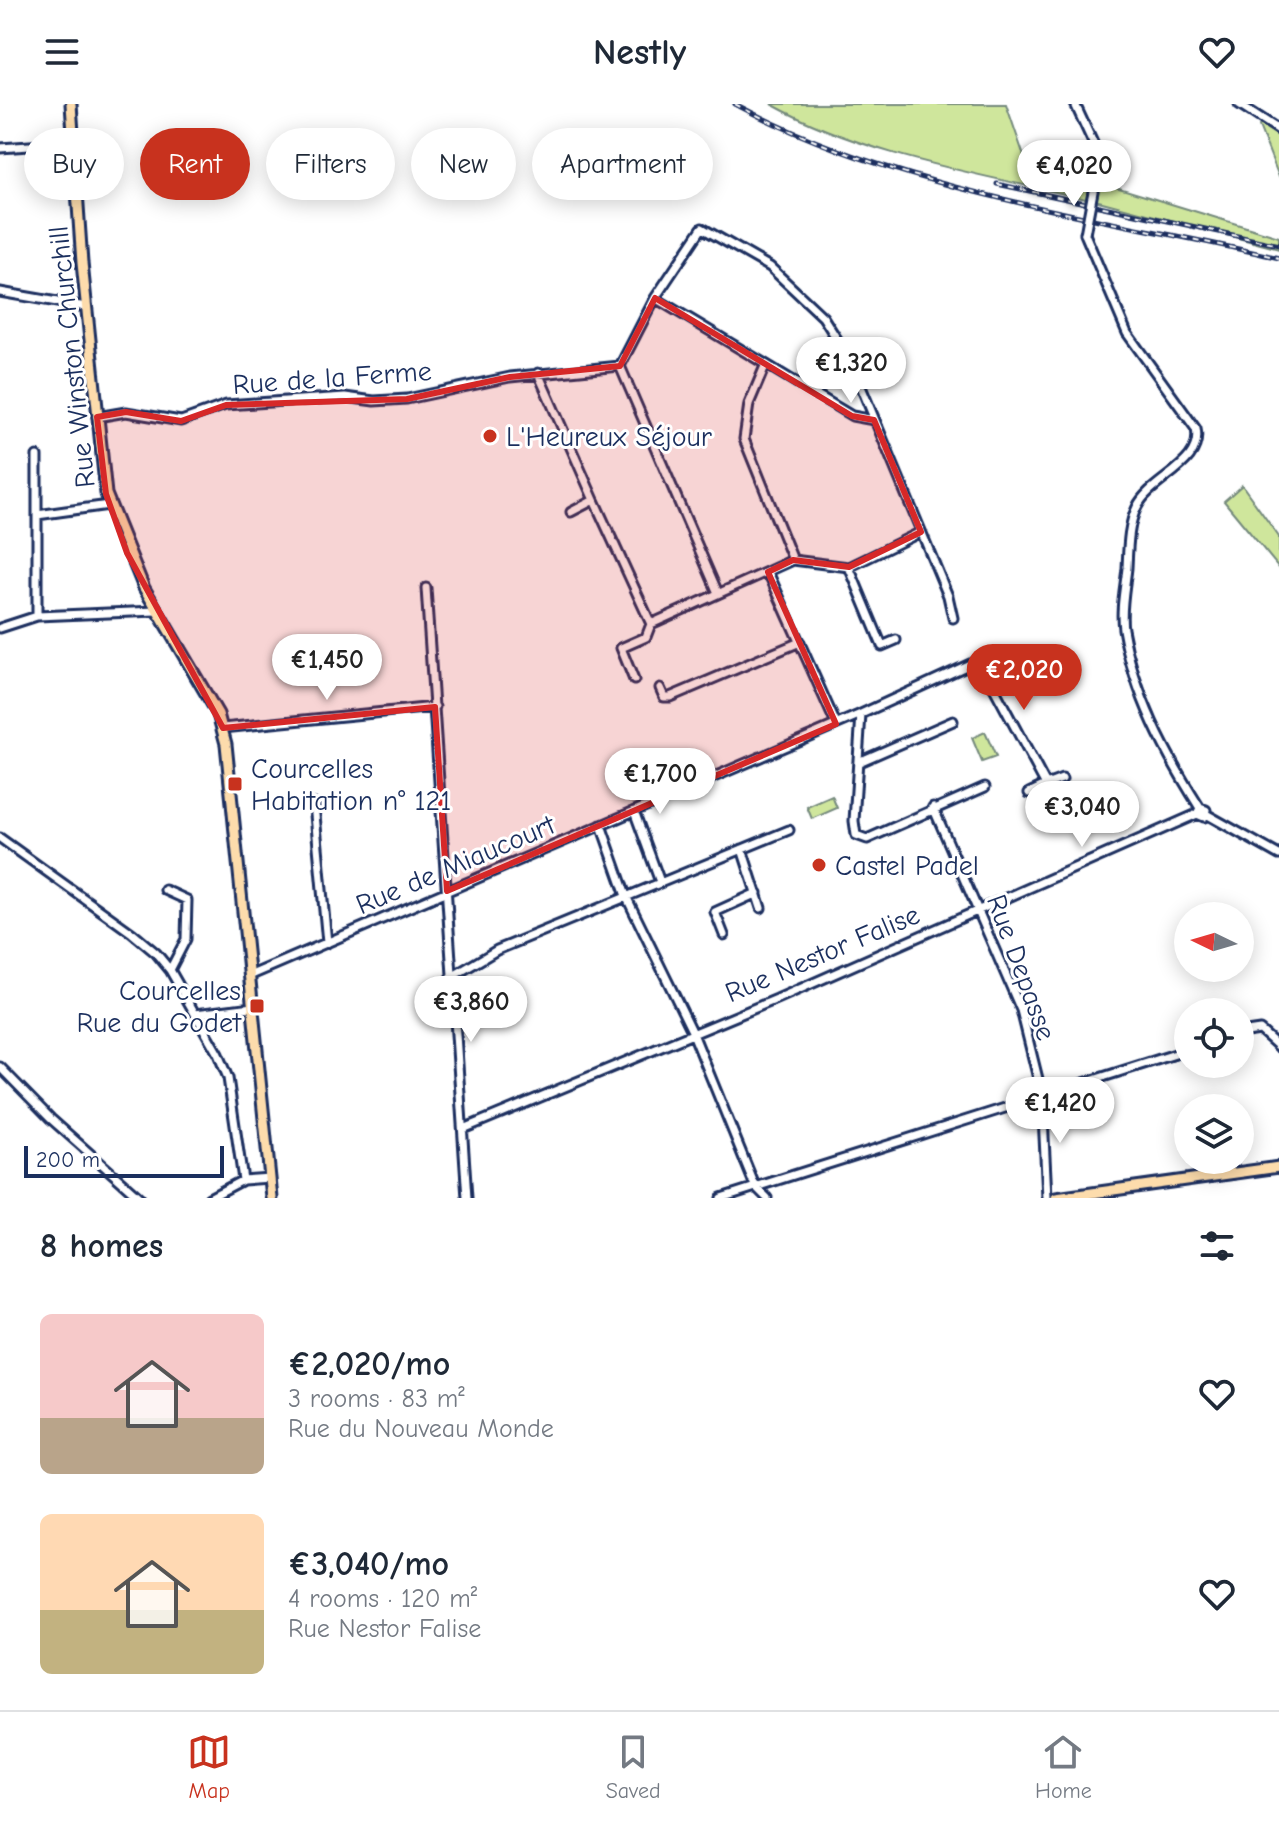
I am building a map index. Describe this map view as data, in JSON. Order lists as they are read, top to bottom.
{
  "streets": {
    "main road": ["Rue Winston Churchill"],
    "street": [
      "Rue de la Ferme",
      "Rue de Miaucourt",
      "Rue Nestor Falise",
      "Rue Depasse"
    ]
  },
  "crossings": [
    ["Rue Winston Churchill", "Rue de la Ferme"],
    ["Rue Winston Churchill", "Rue de Miaucourt"],
    ["Rue Nestor Falise", "Rue Depasse"]
  ],
  "places": {
    "other": ["L'Heureux Séjour", "Castel Padel"],
    "transit": ["Courcelles Habitation n° 121", "Courcelles Rue du Godet"]
  },
  "scale_bar": "200 m",
  "north": "left",
  "page": {
    "header": "Nestly",
    "chip": [
      "Buy",
      "Rent",
      "Filters",
      "New",
      "Apartment"
    ],
    "price": [
      "€4,020",
      "€1,320",
      "€1,450",
      "€2,020",
      "€1,700",
      "€3,040",
      "€3,860",
      "€1,420"
    ],
    "scale": "200 m",
    "heading": "8 homes",
    "list": [
      {
        "name": "€2,020/mo",
        "note": "3 rooms · 83 m² · Rue du Nouveau Monde"
      },
      {
        "name": "€3,040/mo",
        "note": "4 rooms · 120 m² · Rue Nestor Falise"
      }
    ],
    "tabs": ["Map", "Saved", "Home"]
  }
}
